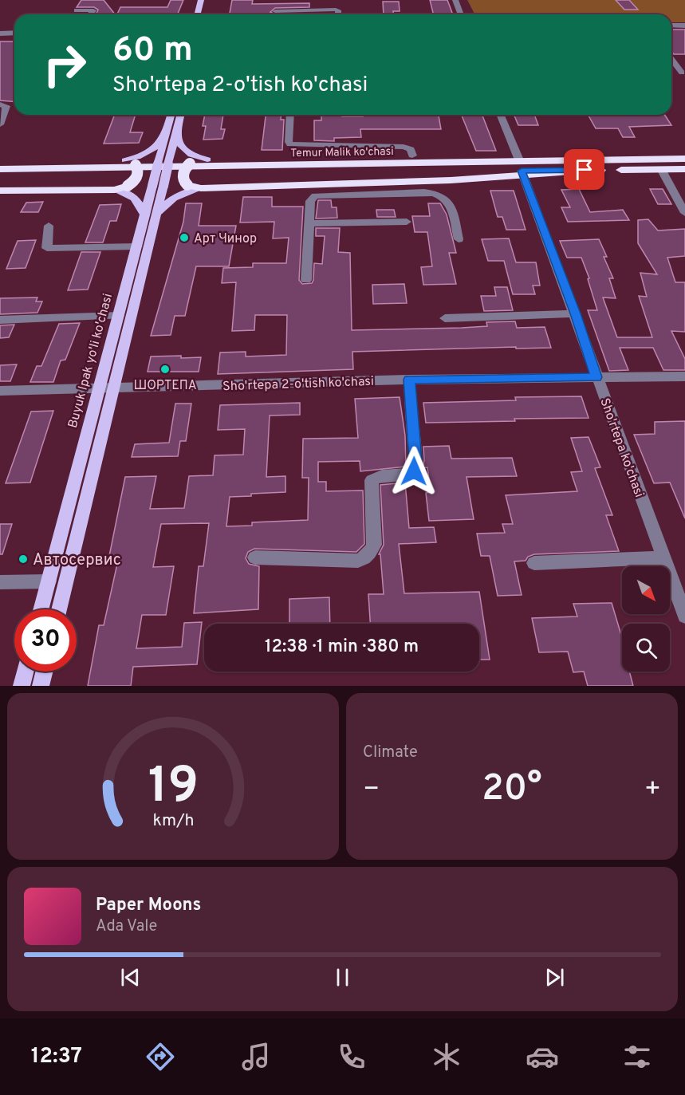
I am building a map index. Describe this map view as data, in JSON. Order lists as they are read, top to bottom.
{
  "streets": {
    "highway": ["Temur Malik ko'chasi"],
    "main road": ["Buyuk Ipak yo'li ko'chasi"],
    "street": ["Sho'rtepa 2-o'tish ko'chasi", "Sho'rtepa ko'chasi"]
  },
  "crossings": [
    ["Temur Malik ko'chasi", "Sho'rtepa ko'chasi"],
    ["Buyuk Ipak yo'li ko'chasi", "Sho'rtepa 2-o'tish ko'chasi"],
    ["Sho'rtepa 2-o'tish ko'chasi", "Sho'rtepa ko'chasi"]
  ],
  "places": ["Арт Чинор", "ШОРТЕПА", "Автосервис"],
  "north": "bottom right",
  "page": {
    "turn": ["60 m", "Sho'rtepa 2-o'tish ko'chasi"],
    "limit": "30",
    "trip": "12:38 · 1 min · 380 m",
    "tile": "Climate",
    "heat": ["−", "20°", "+"],
    "song": ["Paper Moons", "Ada Vale"],
    "tabs": "12:37",
    "gauge": ["19", "km/h"]
  }
}
